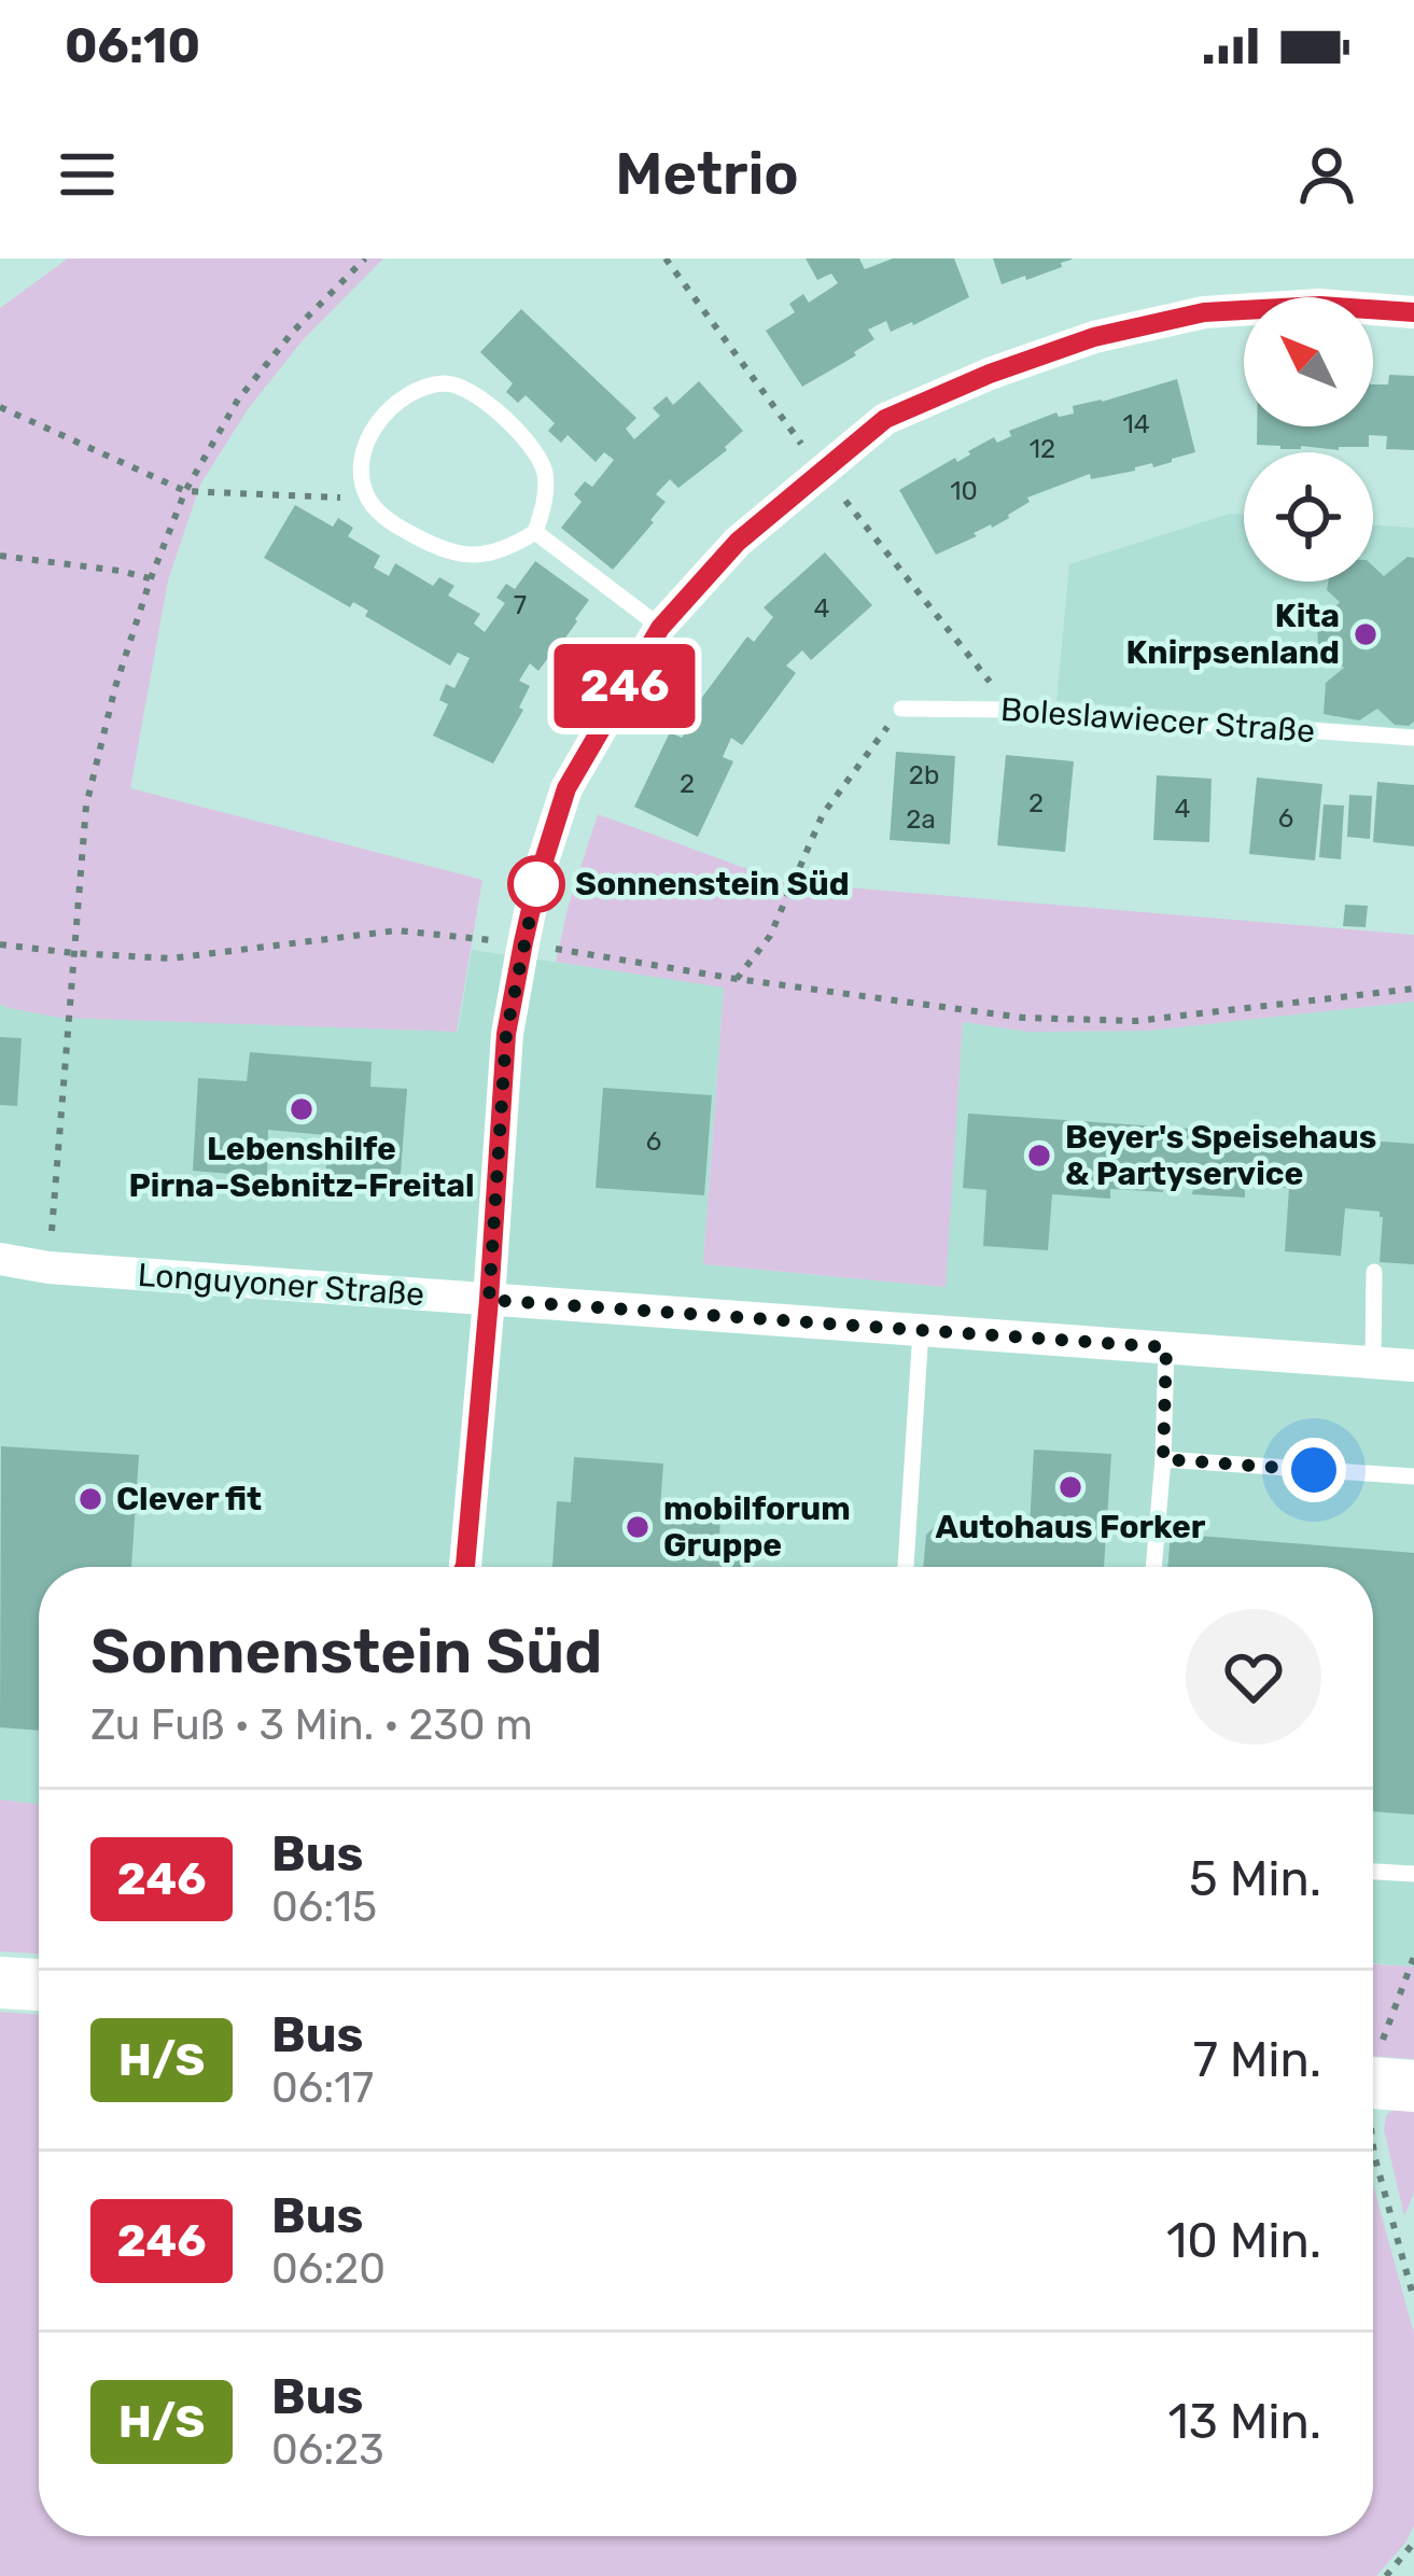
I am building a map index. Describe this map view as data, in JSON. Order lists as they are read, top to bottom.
{
  "streets": {
    "street": ["Longuyoner Straße"],
    "lane": ["Boleslawiecer Straße"]
  },
  "places": [
    "Kita Knirpsenland",
    "Sonnenstein Süd",
    "Lebenshilfe Pirna-Sebnitz-Freital",
    "Beyer's Speisehaus & Partyservice",
    "Autohaus Forker",
    "Clever fit",
    "mobilforum Gruppe"
  ],
  "lines": ["bus line 246"],
  "house_numbers": [
    "14",
    "12",
    "10",
    "7",
    "4",
    "2b",
    "2",
    "2",
    "4",
    "6",
    "2a",
    "6"
  ],
  "north": "top left",
  "page": {
    "status": "06:10",
    "header": "Metrio",
    "on_map": "246",
    "heading": ["Sonnenstein Süd", "Zu Fuß · 3 Min. · 230 m"],
    "list": [
      {
        "mark": "246",
        "name": "Bus",
        "note": "06:15",
        "value": "5 Min."
      },
      {
        "mark": "H/S",
        "name": "Bus",
        "note": "06:17",
        "value": "7 Min."
      },
      {
        "mark": "246",
        "name": "Bus",
        "note": "06:20",
        "value": "10 Min."
      },
      {
        "mark": "H/S",
        "name": "Bus",
        "note": "06:23",
        "value": "13 Min."
      }
    ]
  }
}
